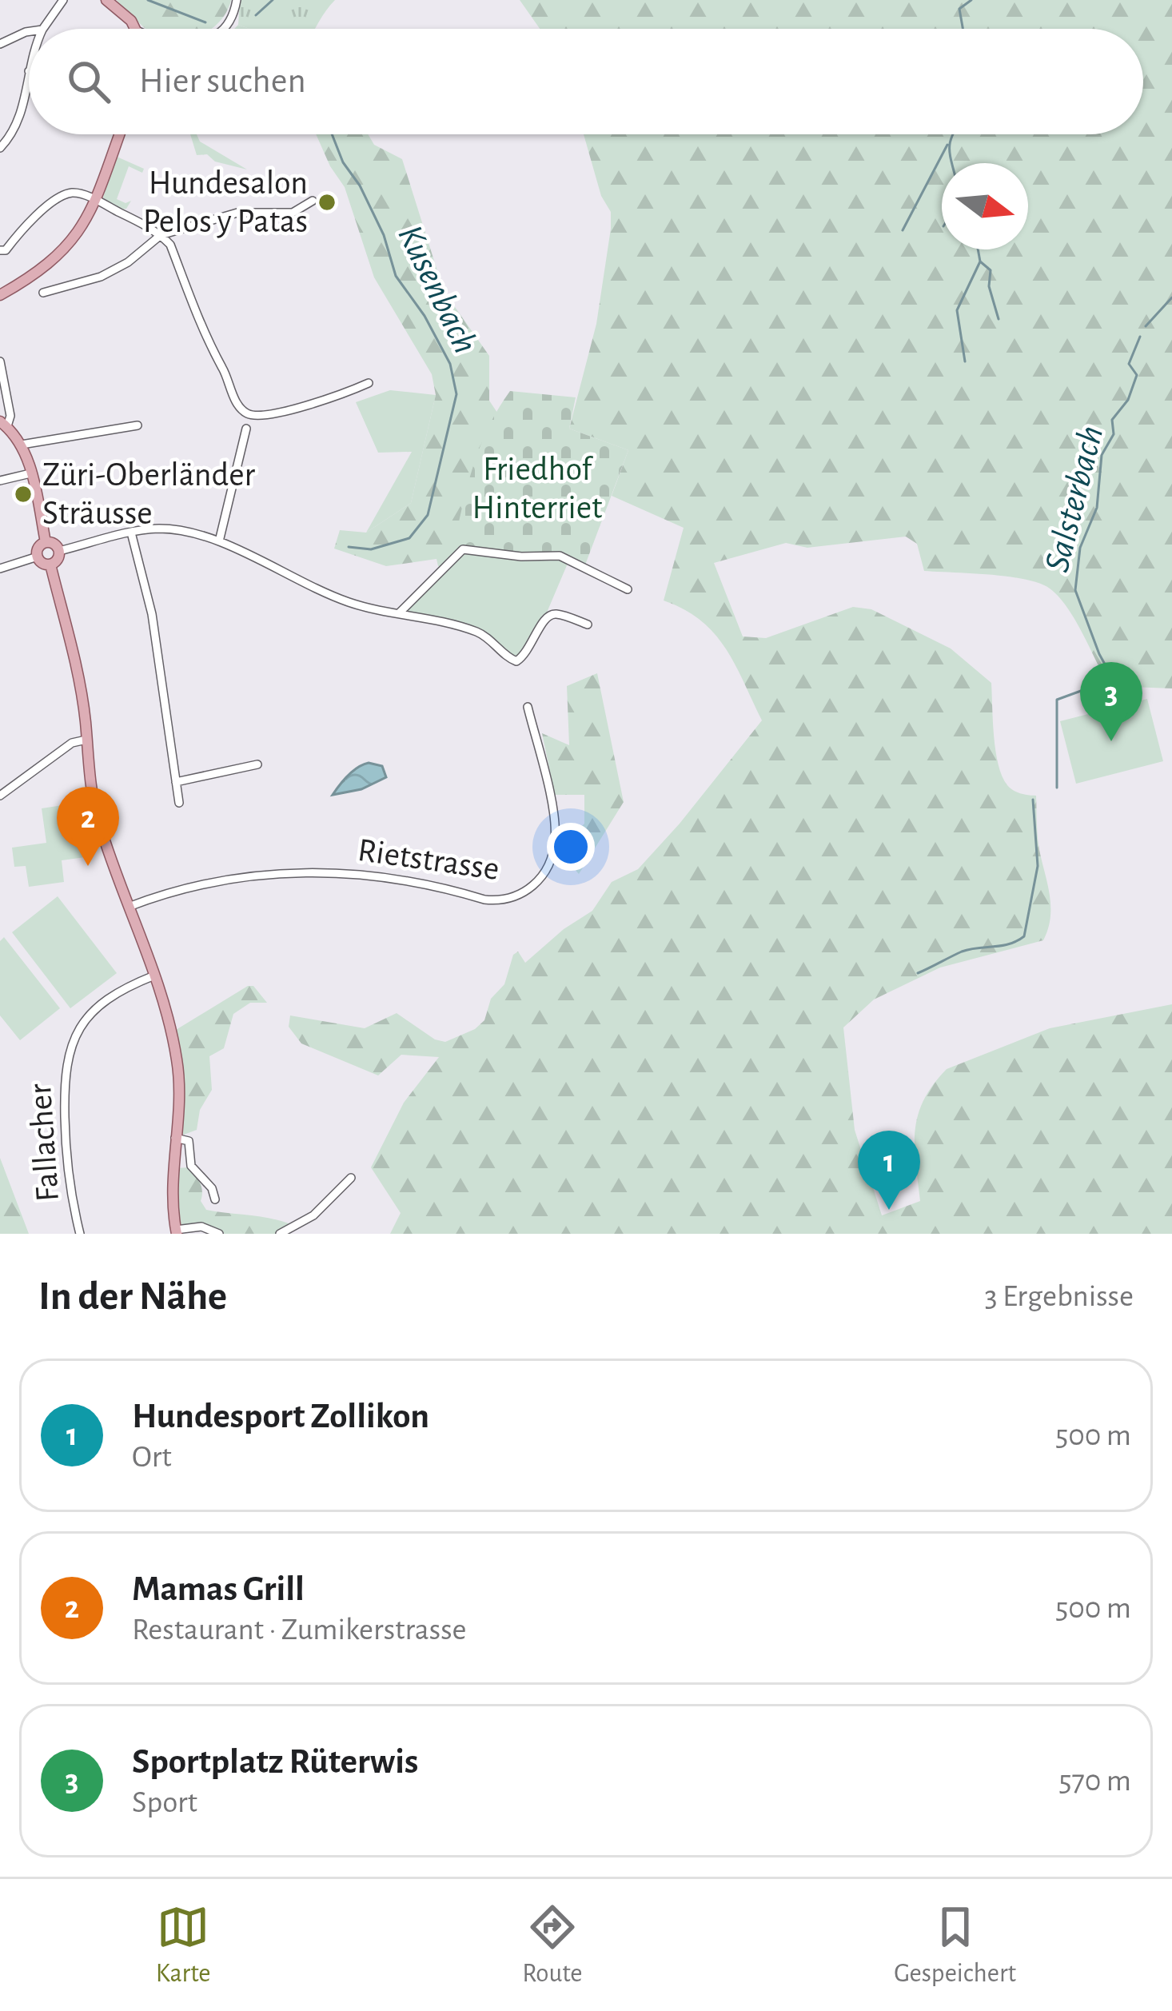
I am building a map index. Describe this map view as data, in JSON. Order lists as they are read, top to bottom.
{
  "streets": {
    "street": ["Rietstrasse", "Fallacher"]
  },
  "water": ["Kusenbach", "Salsterbach"],
  "parks": ["Friedhof Hinterriet"],
  "places": ["Hundesalon Pelos y Patas", "Züri-Oberländer Sträusse"],
  "north": "right",
  "page": {
    "search": "Hier suchen",
    "pins": ["3", "2", "1"],
    "heading": ["In der Nähe", "3 Ergebnisse"],
    "list": [
      {
        "mark": "1",
        "name": "Hundesport Zollikon",
        "note": "Ort",
        "value": "500 m"
      },
      {
        "mark": "2",
        "name": "Mamas Grill",
        "note": "Restaurant · Zumikerstrasse",
        "value": "500 m"
      },
      {
        "mark": "3",
        "name": "Sportplatz Rüterwis",
        "note": "Sport",
        "value": "570 m"
      }
    ],
    "nav": ["Karte", "Route", "Gespeichert"]
  }
}
